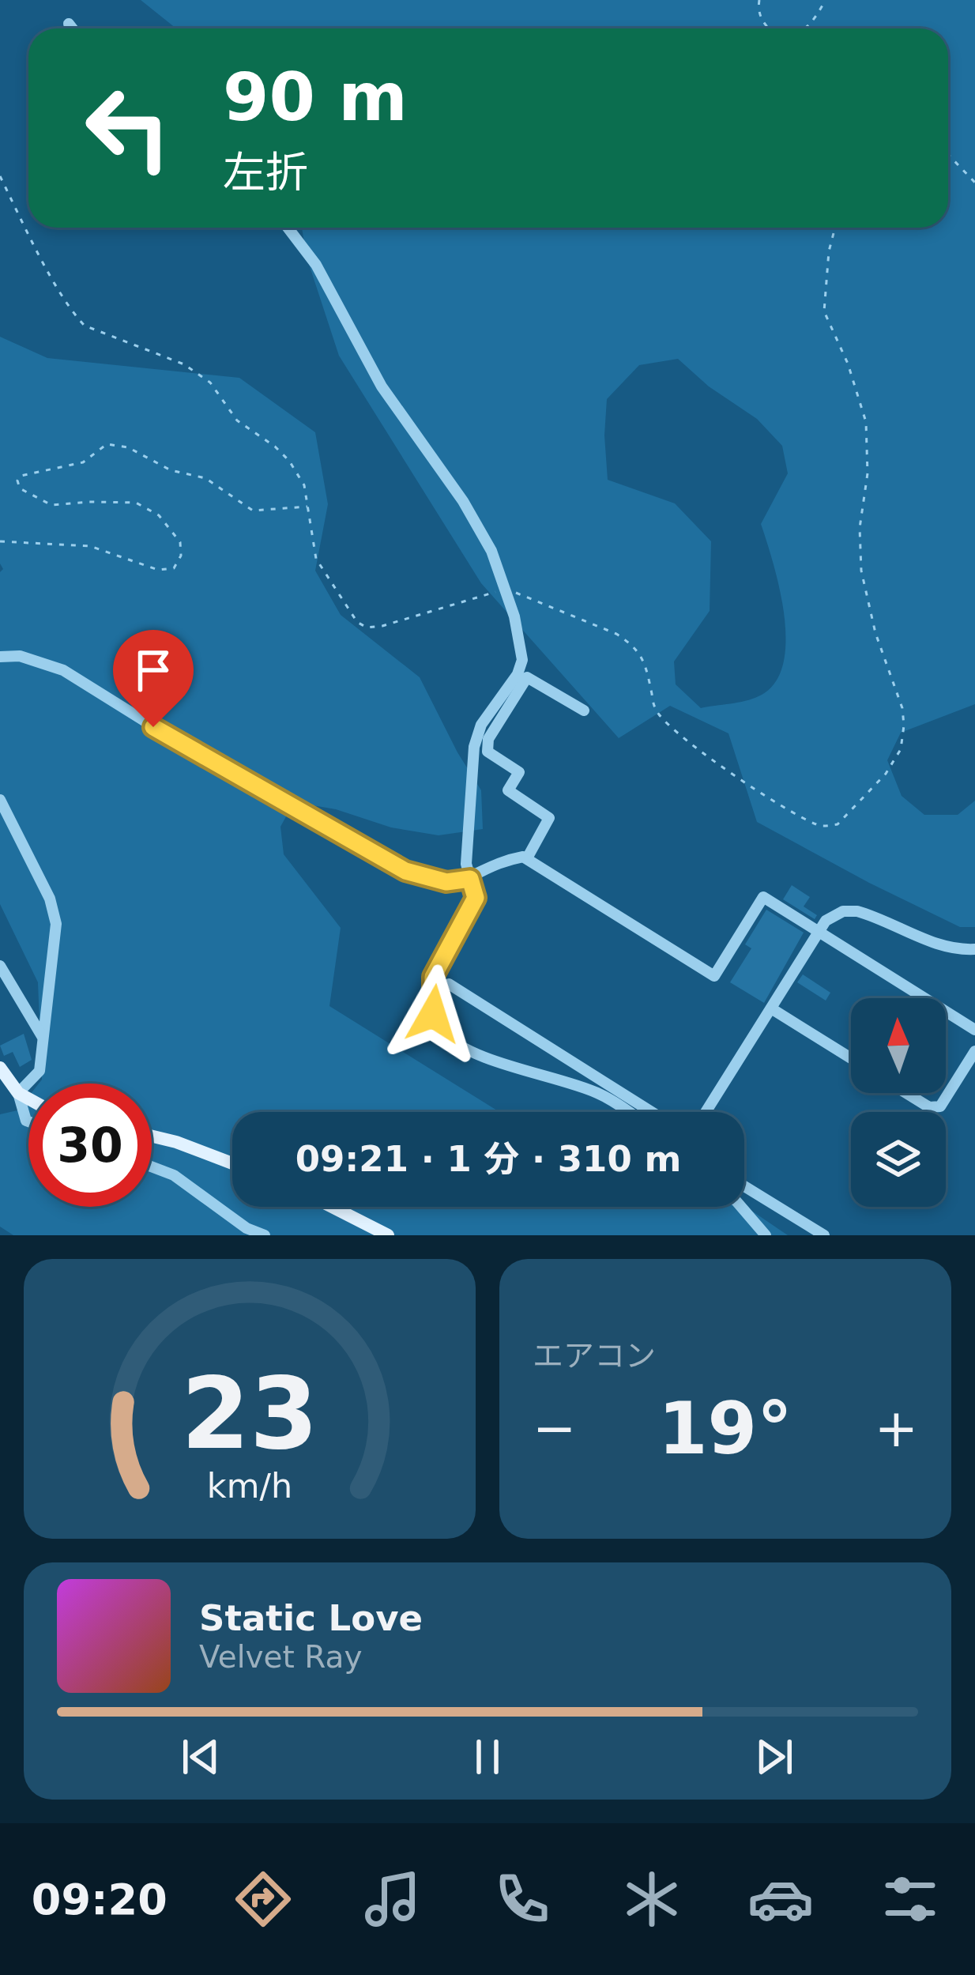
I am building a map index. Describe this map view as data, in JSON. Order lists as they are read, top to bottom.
{
  "north": "top",
  "page": {
    "turn": ["90 m", "左折"],
    "limit": "30",
    "trip": "09:21 · 1 分 · 310 m",
    "tile": "エアコン",
    "heat": ["−", "19°", "+"],
    "song": ["Static Love", "Velvet Ray"],
    "tabs": "09:20",
    "gauge": ["23", "km/h"]
  }
}
